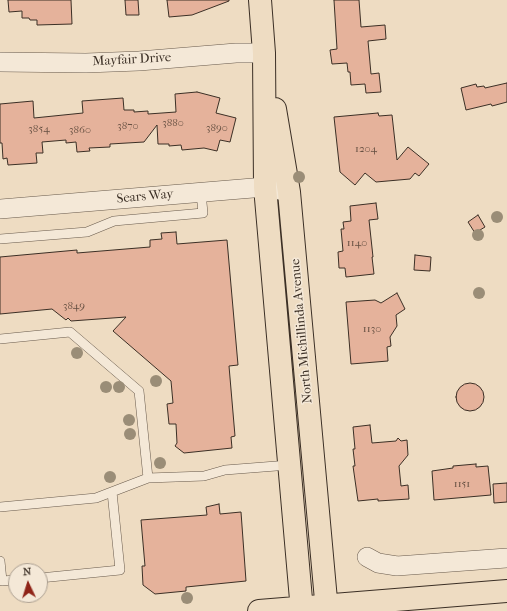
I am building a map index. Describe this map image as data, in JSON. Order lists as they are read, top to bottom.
{
  "streets": {
    "main road": ["North Michillinda Avenue"],
    "street": ["Mayfair Drive", "Sears Way"]
  },
  "crossings": [
    ["Mayfair Drive", "North Michillinda Avenue"],
    ["Sears Way", "North Michillinda Avenue"]
  ],
  "house_numbers": [
    "3880",
    "3870",
    "3890",
    "3854",
    "3860",
    "1204",
    "1140",
    "3849",
    "1130",
    "1151"
  ],
  "north": "top"
}
